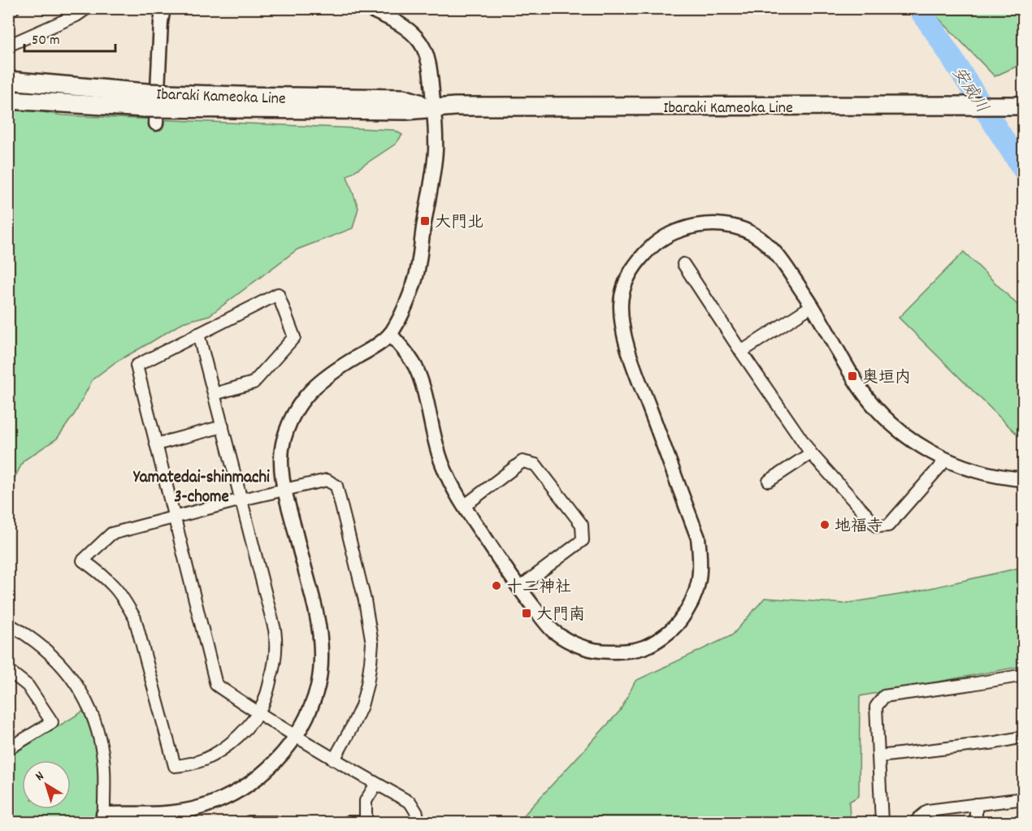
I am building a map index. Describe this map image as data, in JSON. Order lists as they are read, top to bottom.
{
  "streets": {
    "main road": ["Ibaraki Kameoka Line"]
  },
  "districts": ["Yamatedai-shinmachi 3-chome"],
  "water": ["安威川"],
  "places": {
    "transit": ["大門北", "奥垣内", "大門南"],
    "other": ["地福寺", "十二神社"]
  },
  "scale_bar": "50 m",
  "north": "top left"
}
